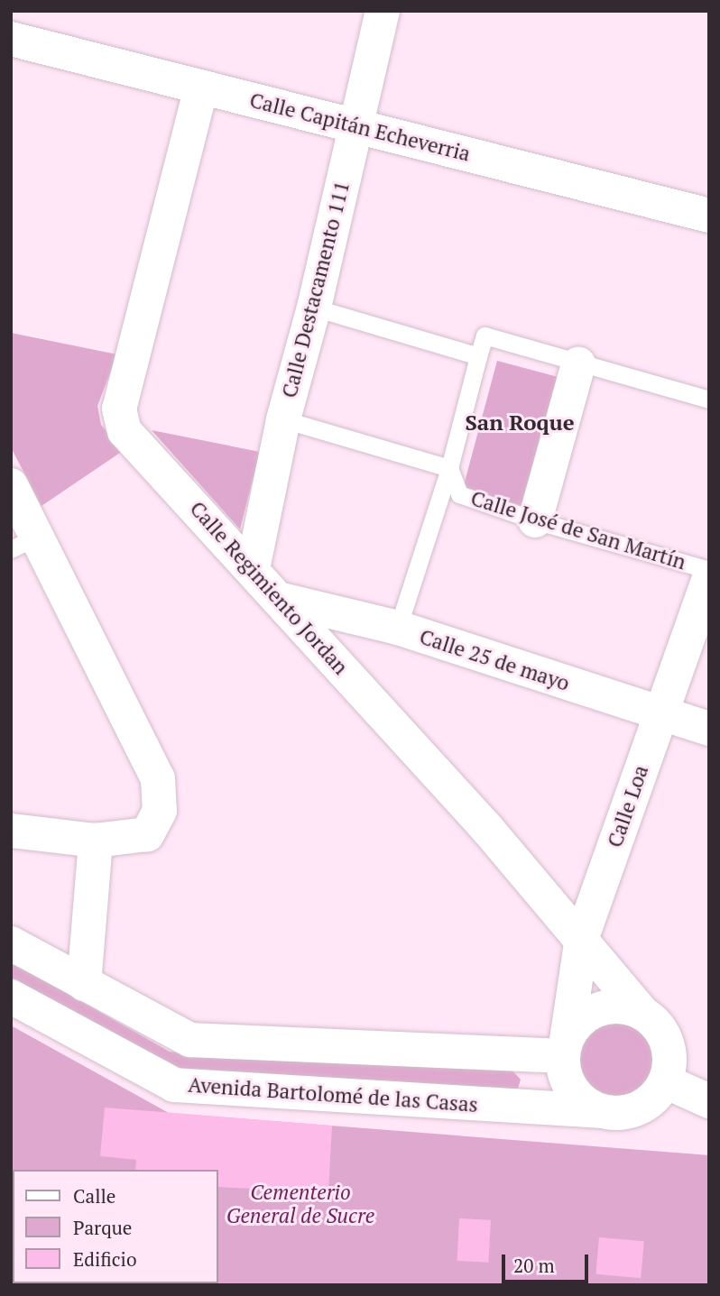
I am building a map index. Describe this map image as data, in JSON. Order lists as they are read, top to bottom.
{
  "streets": {
    "street": [
      "Calle Capitán Echeverria",
      "Calle Destacamento 111",
      "Calle Regimiento Jordan",
      "Calle 25 de mayo",
      "Calle Loa",
      "Avenida Bartolomé de las Casas"
    ],
    "lane": ["Calle José de San Martín"]
  },
  "crossings": [
    ["Calle Capitán Echeverria", "Calle Destacamento 111"],
    ["Calle Capitán Echeverria", "Calle Regimiento Jordan"],
    ["Calle Destacamento 111", "Calle Regimiento Jordan"],
    ["Calle Regimiento Jordan", "Calle 25 de mayo"],
    ["Calle Regimiento Jordan", "Calle Loa"],
    ["Calle Regimiento Jordan", "Avenida Bartolomé de las Casas"],
    ["Calle 25 de mayo", "Calle Loa"],
    ["Calle Loa", "Avenida Bartolomé de las Casas"]
  ],
  "districts": ["San Roque"],
  "parks": ["Cementerio General de Sucre"],
  "legend": ["Calle", "Parque", "Edificio"],
  "scale_bar": "20 m"
}
